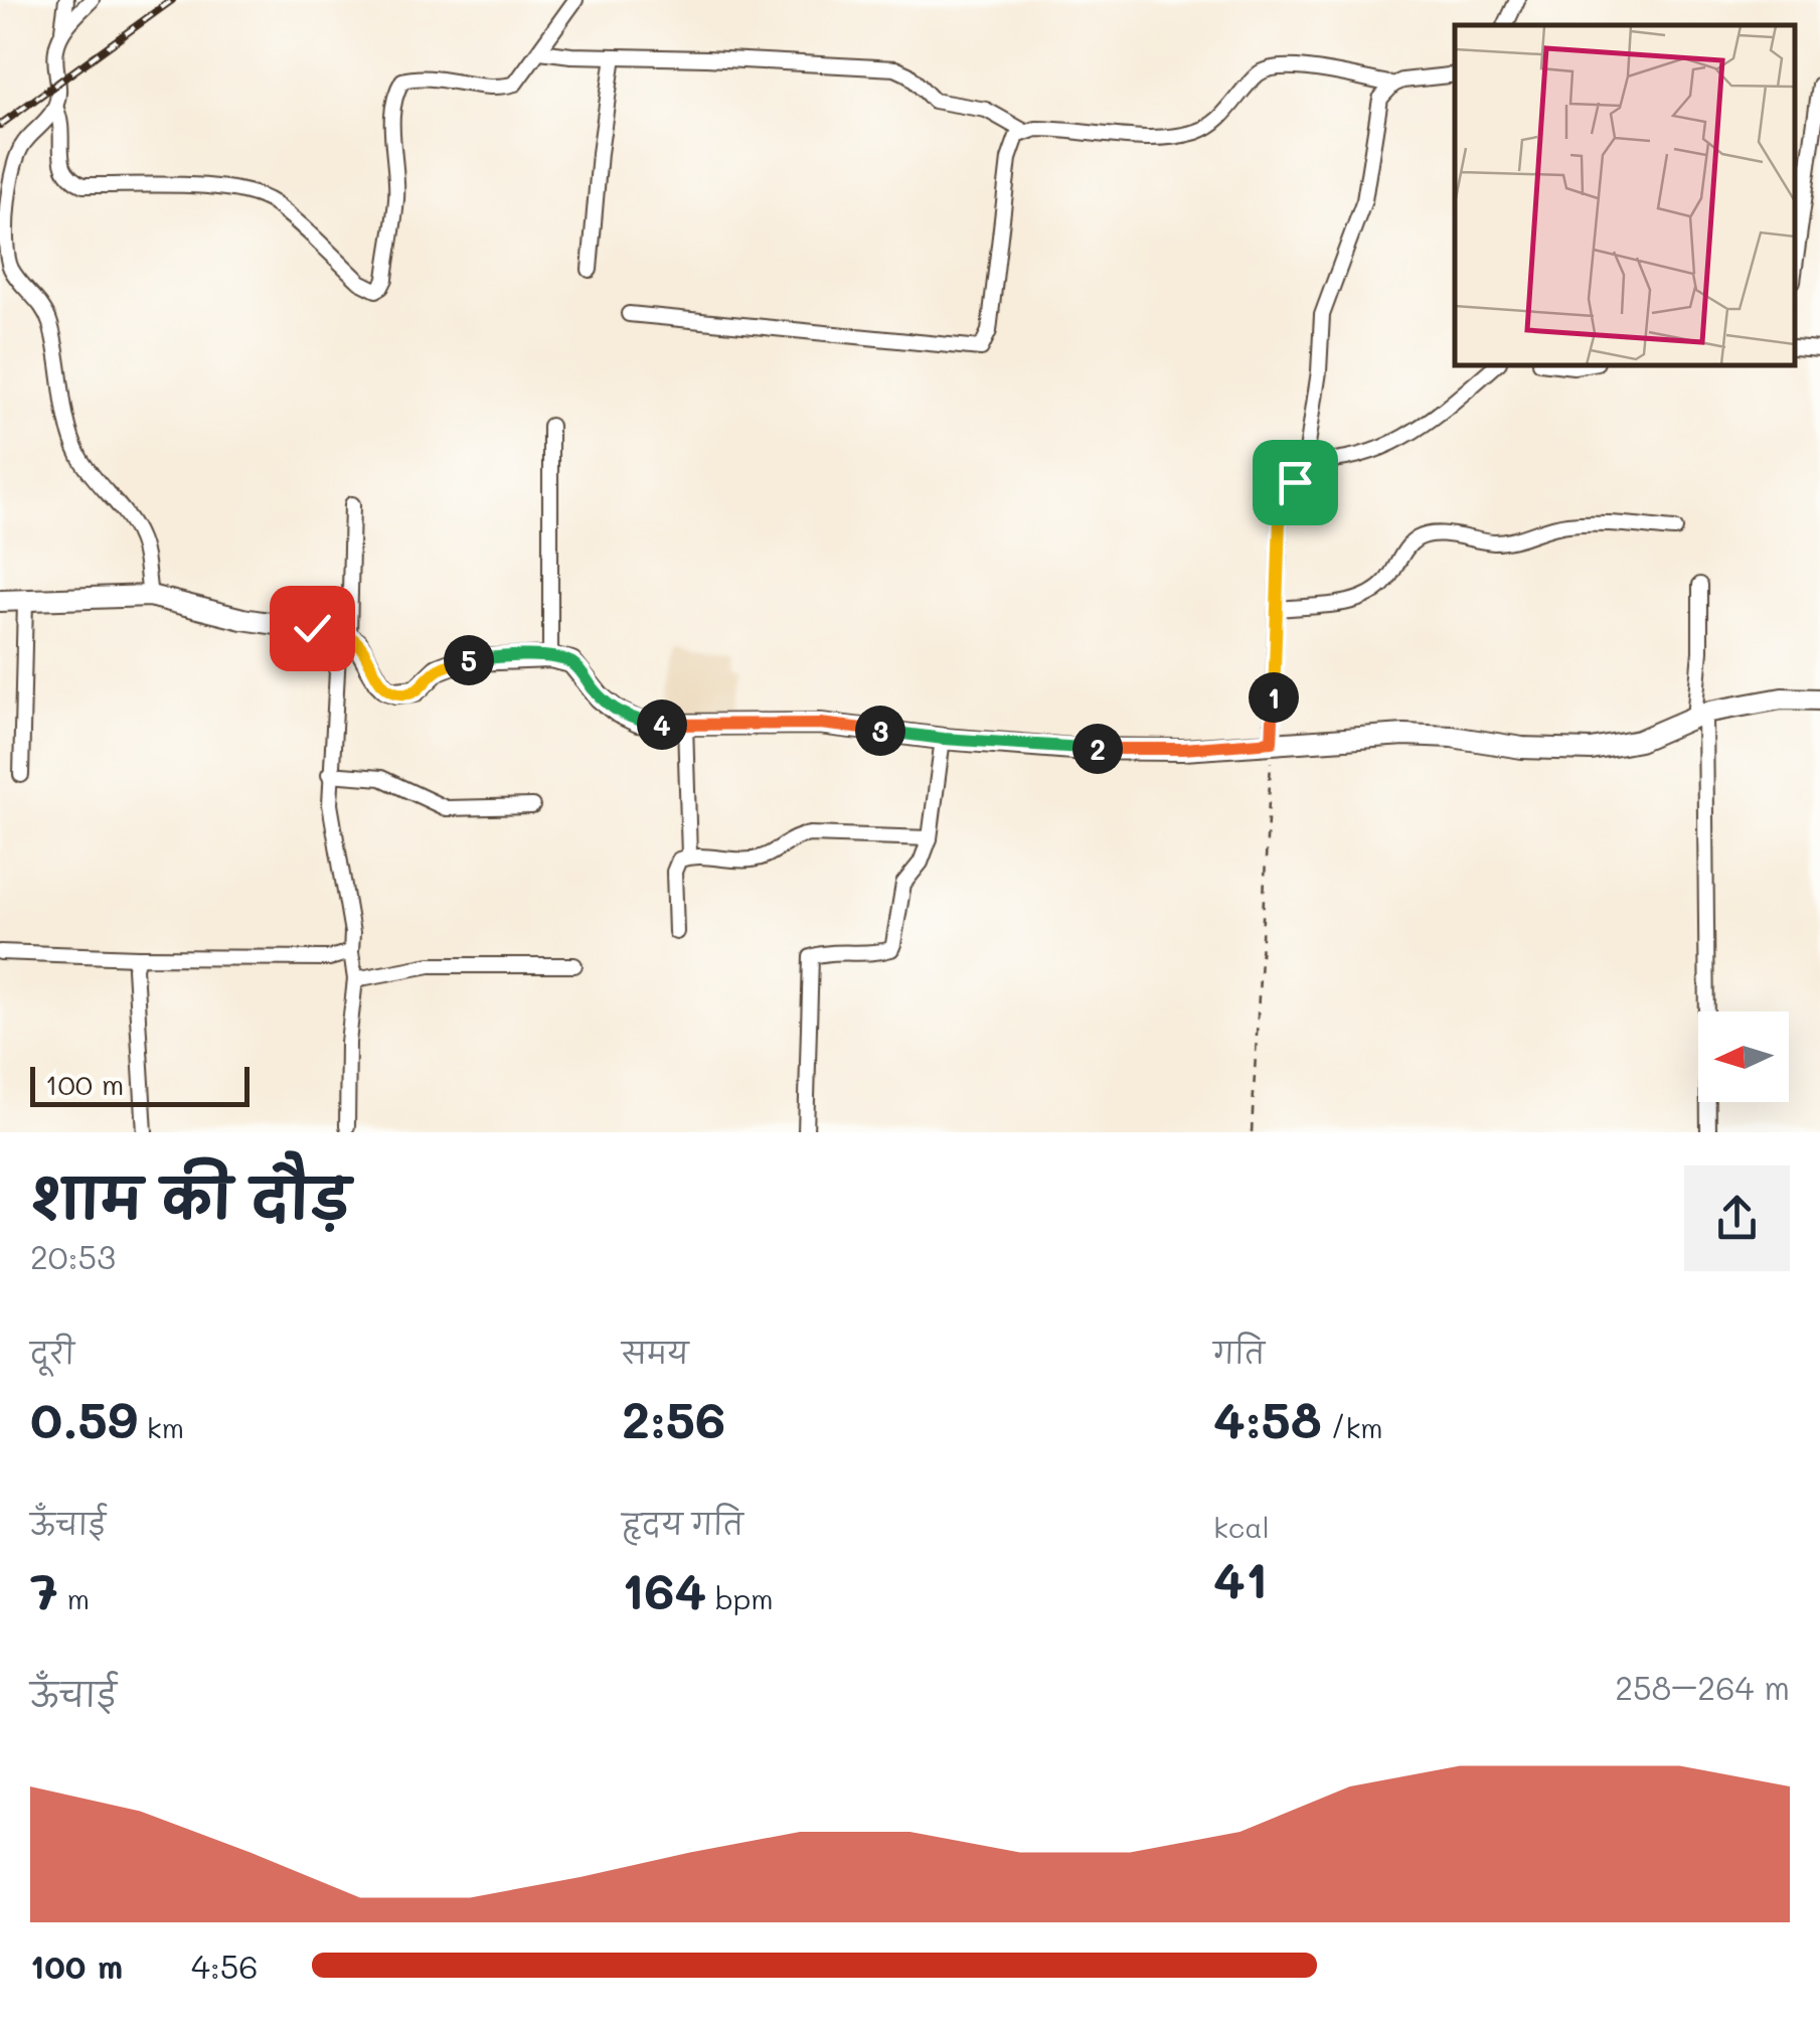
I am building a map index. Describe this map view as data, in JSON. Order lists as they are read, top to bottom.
{
  "scale_bar": "100 m",
  "north": "left",
  "page": {
    "pins": [
      "5",
      "1",
      "4",
      "3",
      "2"
    ],
    "scale": "100 m",
    "heading": ["शाम की दौड़", "20:53"],
    "stats": [
      ["दूरी", "0.59 km"],
      ["समय", "2:56"],
      ["गति", "4:58 /km"],
      ["ऊँचाई", "7 m"],
      ["हृदय गति", "164 bpm"],
      ["kcal", "41"]
    ],
    "chart": ["ऊँचाई", "258–264 m"],
    "list": [
      {
        "name": "100 m",
        "note": "4:56"
      }
    ]
  }
}
